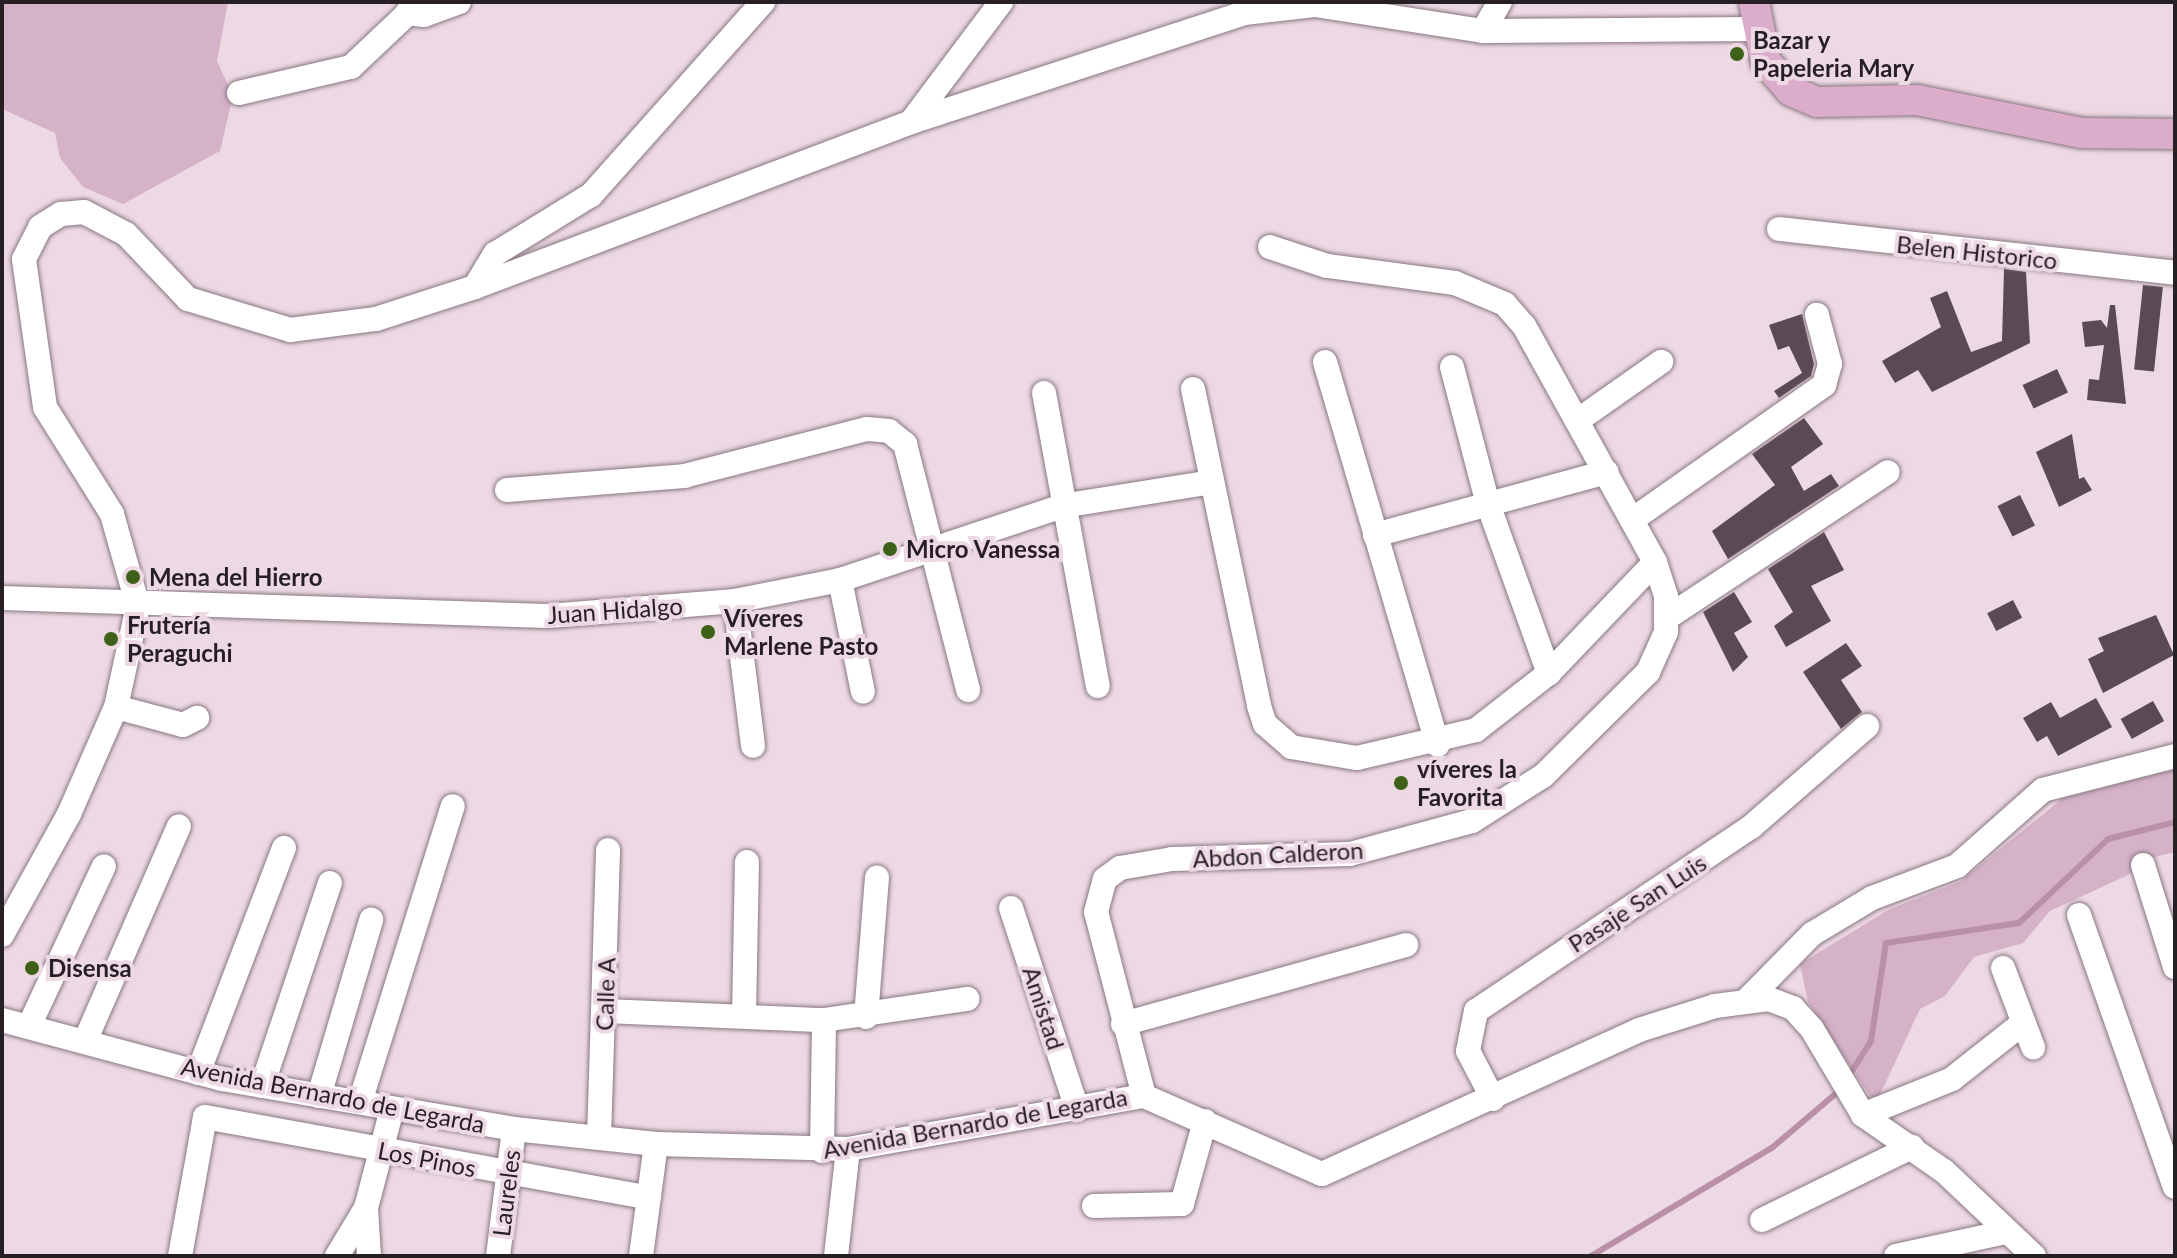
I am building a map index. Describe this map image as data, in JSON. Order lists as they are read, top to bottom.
{
  "streets": {
    "street": [
      "Belen Historico",
      "Juan Hidalgo",
      "Abdon Calderon",
      "Pasaje San Luis",
      "Calle A",
      "Amistad",
      "Avenida Bernardo de Legarda",
      "Los Pinos",
      "Laureles"
    ]
  },
  "crossings": [
    ["Abdon Calderon", "Avenida Bernardo de Legarda"],
    ["Pasaje San Luis", "Avenida Bernardo de Legarda"],
    ["Calle A", "Avenida Bernardo de Legarda"],
    ["Amistad", "Avenida Bernardo de Legarda"],
    ["Avenida Bernardo de Legarda", "Laureles"],
    ["Los Pinos", "Laureles"]
  ],
  "places": [
    "Bazar y Papeleria Mary",
    "Micro Vanessa",
    "Mena del Hierro",
    "Víveres Marlene Pasto",
    "Frutería Peraguchi",
    "víveres la Favorita",
    "Disensa"
  ]
}
